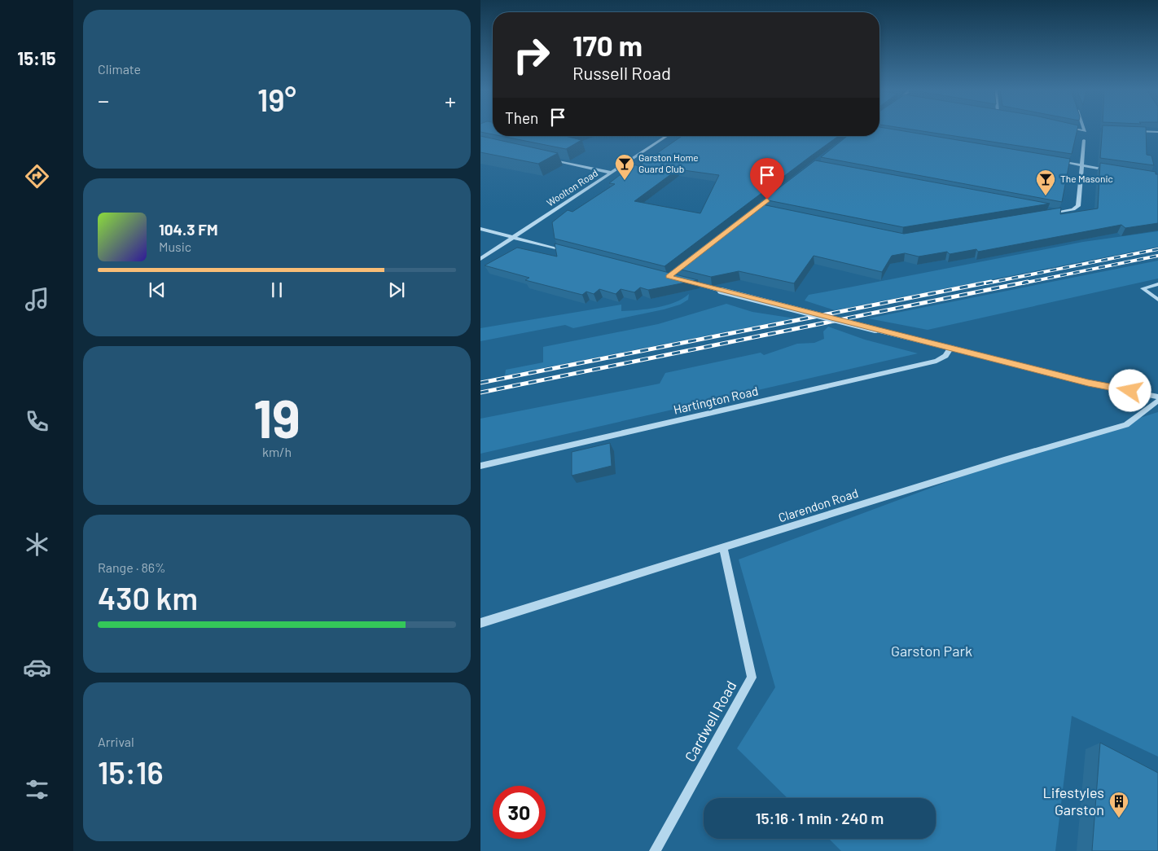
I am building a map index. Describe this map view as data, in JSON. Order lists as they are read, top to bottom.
{
  "streets": {
    "street": [
      "Woolton Road",
      "Hartington Road",
      "Clarendon Road",
      "Cardwell Road"
    ]
  },
  "crossings": [
    ["Clarendon Road", "Cardwell Road"]
  ],
  "parks": ["Garston Park"],
  "places": {
    "bar": ["Garston Home Guard Club", "The Masonic"],
    "building": ["Lifestyles Garston"]
  },
  "page": {
    "tabs": "15:15",
    "tile": [
      "Climate",
      ["19", "km/h"],
      ["Range · 86%", "430 km"],
      ["Arrival", "15:16"]
    ],
    "turn": ["170 m", "Russell Road"],
    "heat": ["−", "19°", "+"],
    "then": "Then",
    "song": ["104.3 FM", "Music"],
    "limit": "30",
    "trip": "15:16 · 1 min · 240 m"
  }
}
